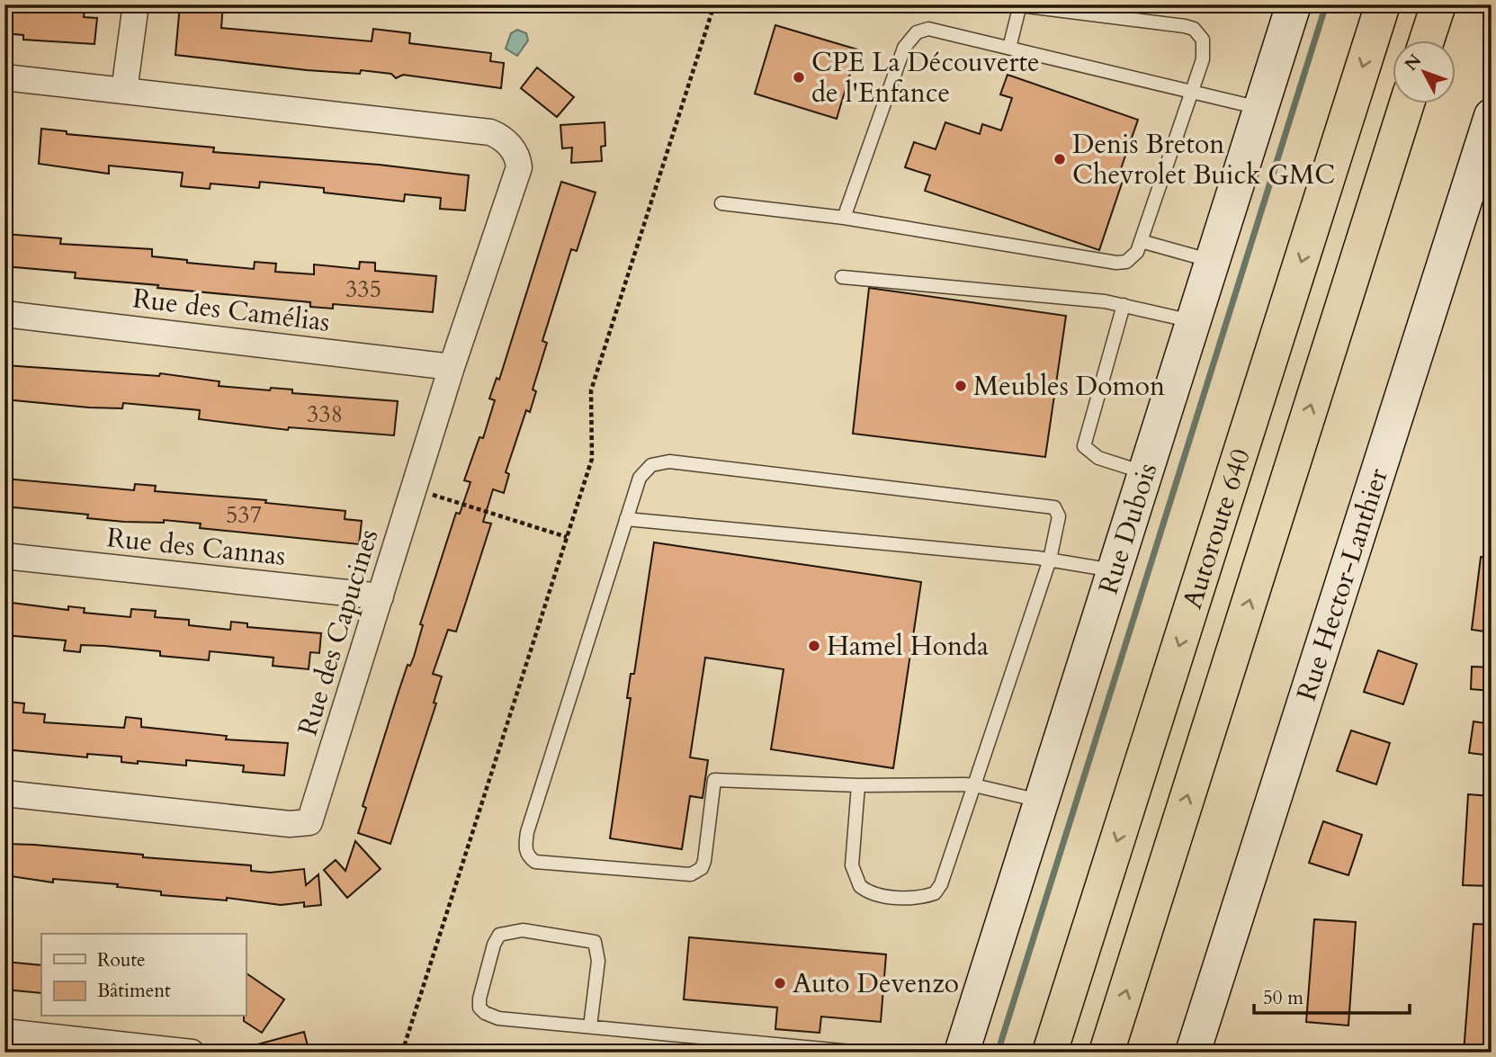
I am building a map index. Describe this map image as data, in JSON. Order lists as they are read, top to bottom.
{
  "streets": {
    "highway": ["Autoroute 640"],
    "street": [
      "Rue des Camélias",
      "Rue Dubois",
      "Rue des Cannas",
      "Rue Hector-Lanthier",
      "Rue des Capucines"
    ]
  },
  "crossings": [
    ["Rue des Camélias", "Rue des Capucines"],
    ["Rue des Cannas", "Rue des Capucines"]
  ],
  "places": [
    "CPE La Découverte de l'Enfance",
    "Denis Breton Chevrolet Buick GMC",
    "Meubles Domon",
    "Hamel Honda",
    "Auto Devenzo"
  ],
  "house_numbers": ["335", "338", "537"],
  "legend": ["Route", "Bâtiment"],
  "scale_bar": "50 m",
  "north": "top left"
}
